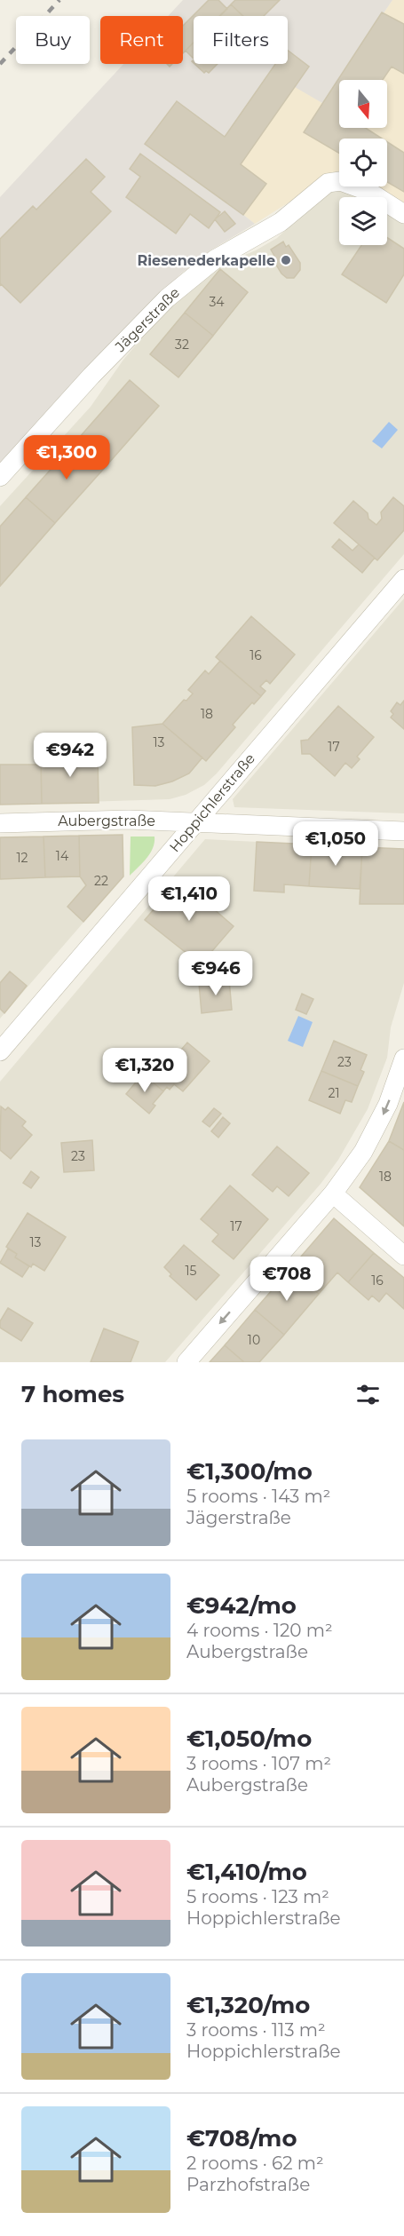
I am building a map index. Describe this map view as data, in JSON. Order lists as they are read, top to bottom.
{
  "streets": {
    "street": ["Jägerstraße", "Hoppichlerstraße", "Aubergstraße"]
  },
  "crossings": [
    ["Hoppichlerstraße", "Aubergstraße"]
  ],
  "places": ["Riesenederkapelle"],
  "house_numbers": [
    "34",
    "32",
    "16",
    "18",
    "13",
    "17",
    "14",
    "12",
    "22",
    "23",
    "21",
    "23",
    "18",
    "17",
    "13",
    "15",
    "16",
    "10"
  ],
  "north": "bottom",
  "page": {
    "chip": ["Buy", "Rent", "Filters"],
    "price": [
      "€1,300",
      "€942",
      "€1,050",
      "€1,410",
      "€946",
      "€1,320",
      "€708"
    ],
    "heading": "7 homes",
    "list": [
      {
        "name": "€1,300/mo",
        "note": "5 rooms · 143 m² · Jägerstraße"
      },
      {
        "name": "€942/mo",
        "note": "4 rooms · 120 m² · Aubergstraße"
      },
      {
        "name": "€1,050/mo",
        "note": "3 rooms · 107 m² · Aubergstraße"
      },
      {
        "name": "€1,410/mo",
        "note": "5 rooms · 123 m² · Hoppichlerstraße"
      },
      {
        "name": "€1,320/mo",
        "note": "3 rooms · 113 m² · Hoppichlerstraße"
      },
      {
        "name": "€708/mo",
        "note": "2 rooms · 62 m² · Parzhofstraße"
      }
    ]
  }
}
